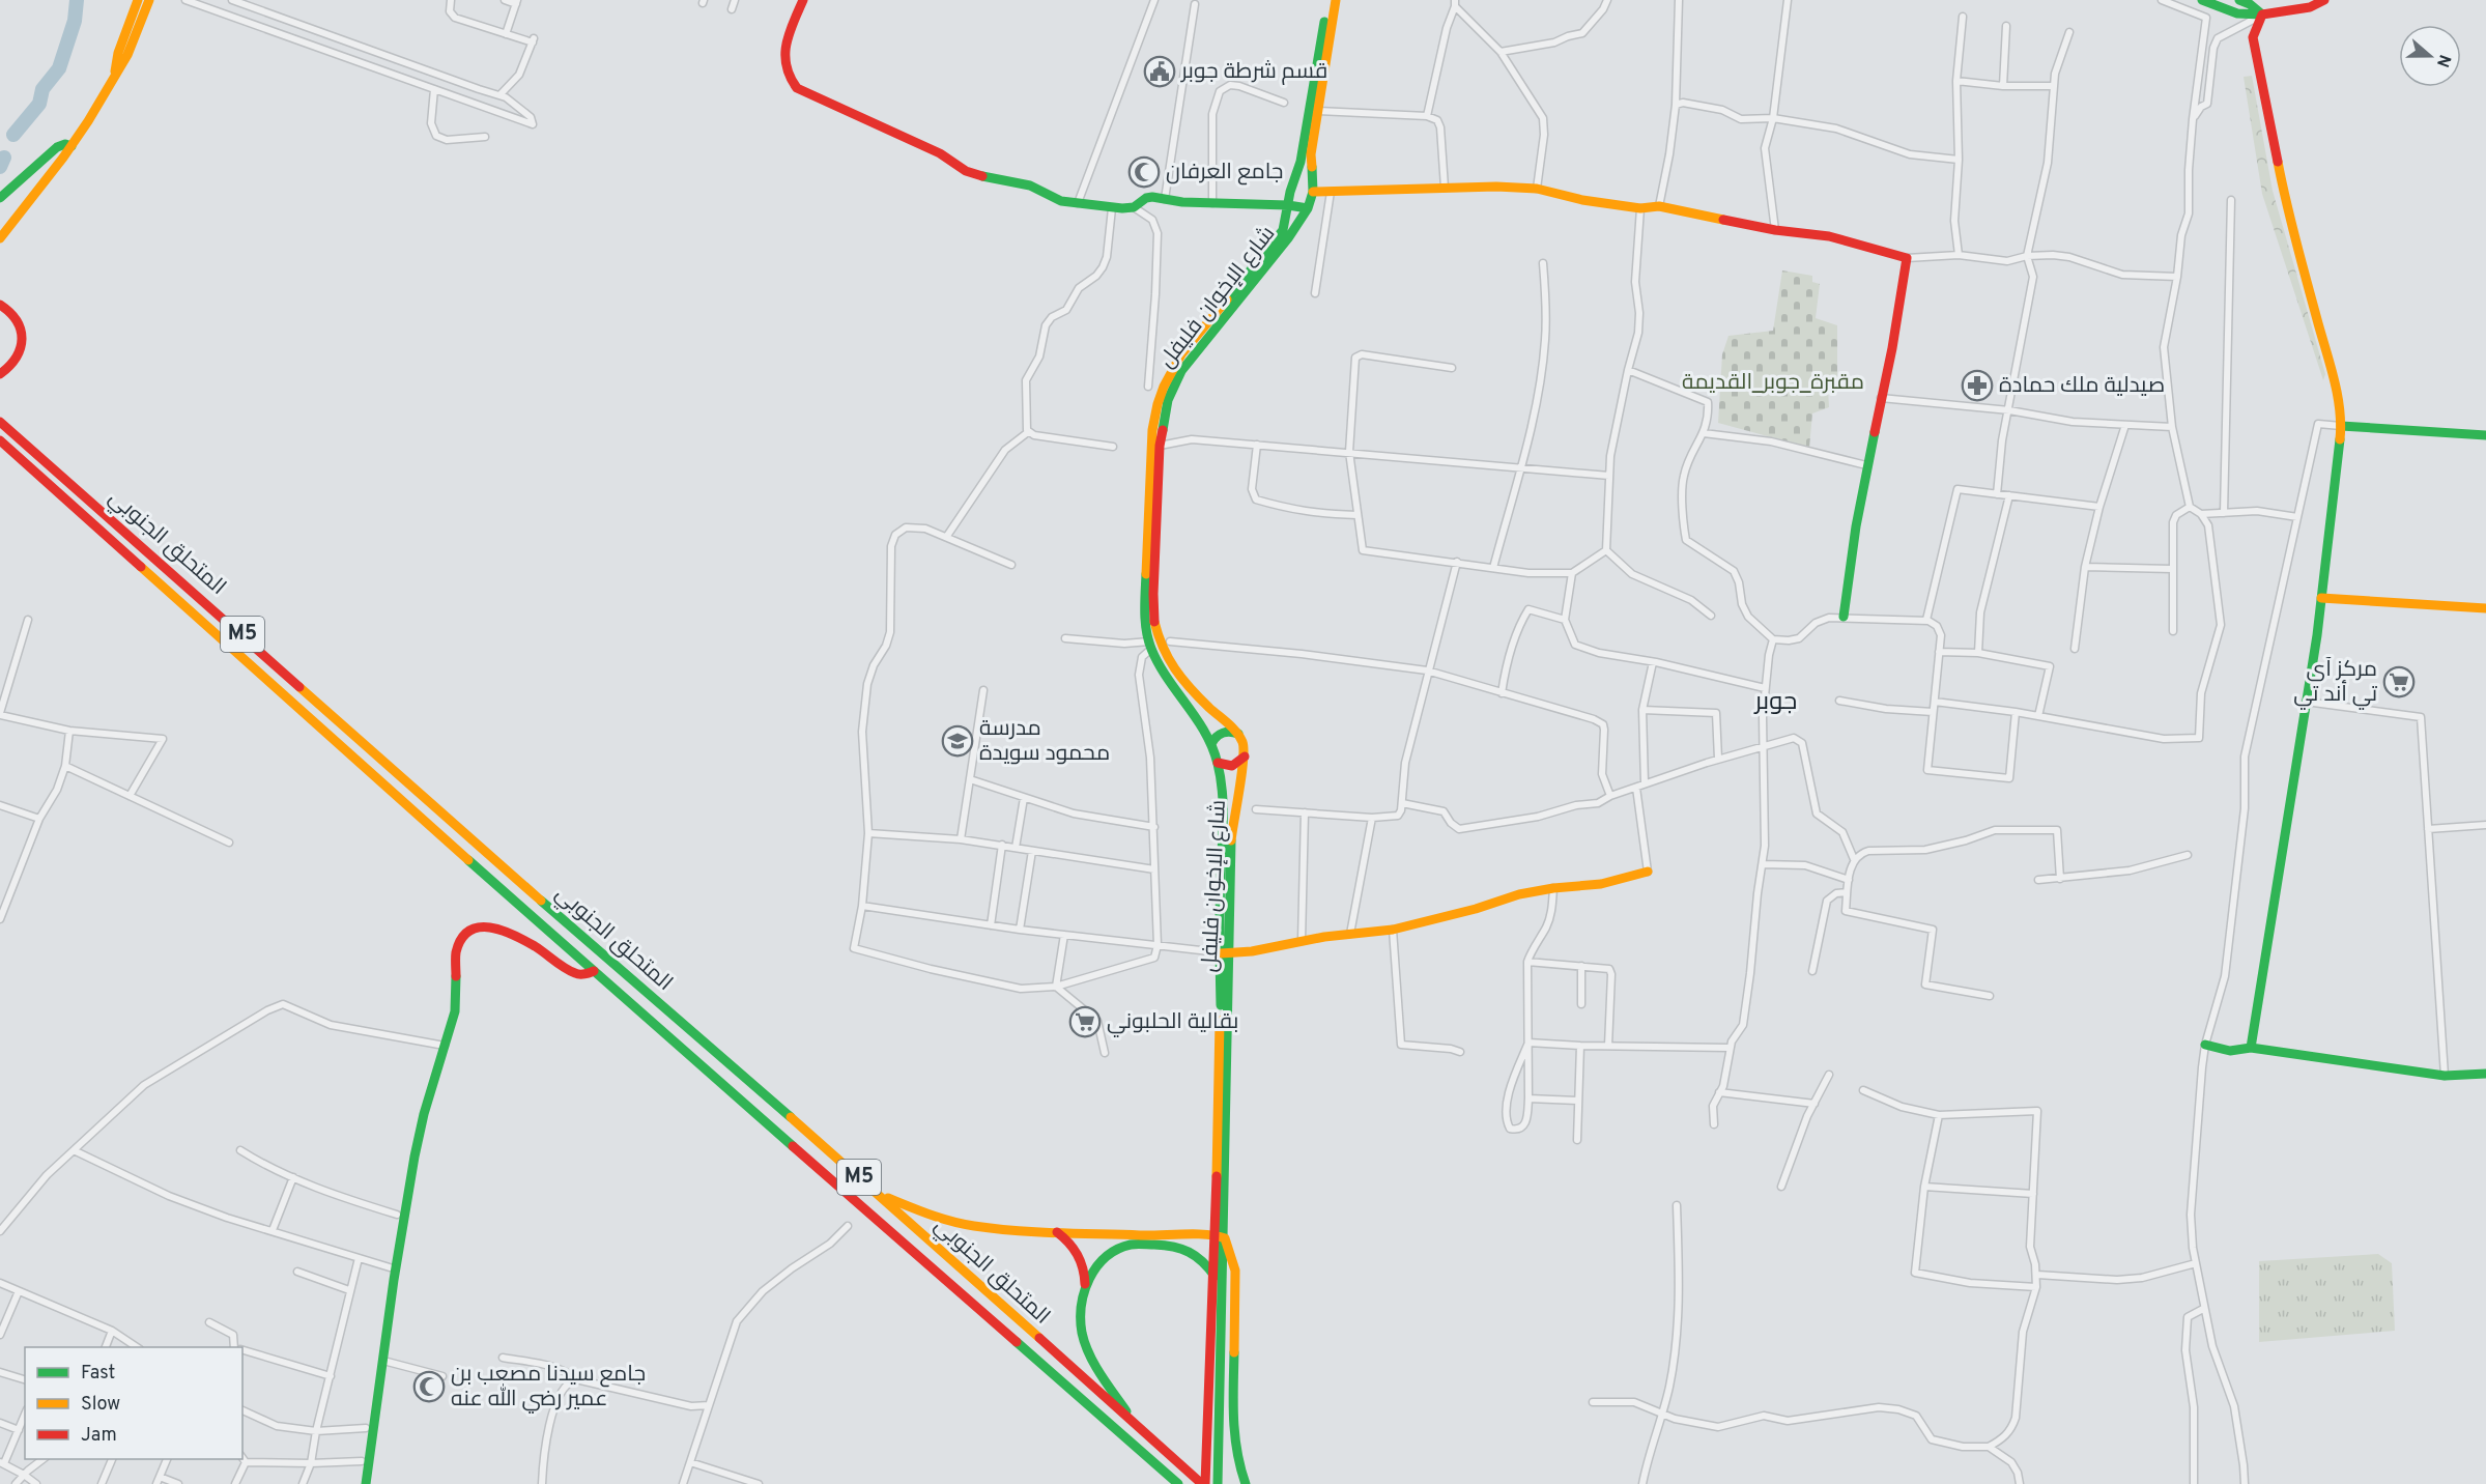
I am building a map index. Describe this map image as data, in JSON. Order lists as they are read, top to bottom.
{
  "streets": {
    "main road": ["شارع الإخوان فليفل", "المتحلق الجنوبي", "M5"]
  },
  "crossings": [
    ["شارع الإخوان فليفل", "المتحلق الجنوبي"]
  ],
  "districts": ["جوبر"],
  "parks": ["مقبرة_جوبر_القديمة"],
  "places": {
    "public building": ["قسم شرطة جوبر"],
    "mosque": ["جامع العرفان", "جامع سيدنا مصعب بن عمير رضي الله عنه"],
    "pharmacy": ["صيدلية ملك حمادة"],
    "supermarket": ["مركز آي تي أند تي", "بقالية الحلبوني"],
    "school or university": ["مدرسة محمود سويدة"]
  },
  "legend": ["Fast", "Slow", "Jam"],
  "north": "right"
}
